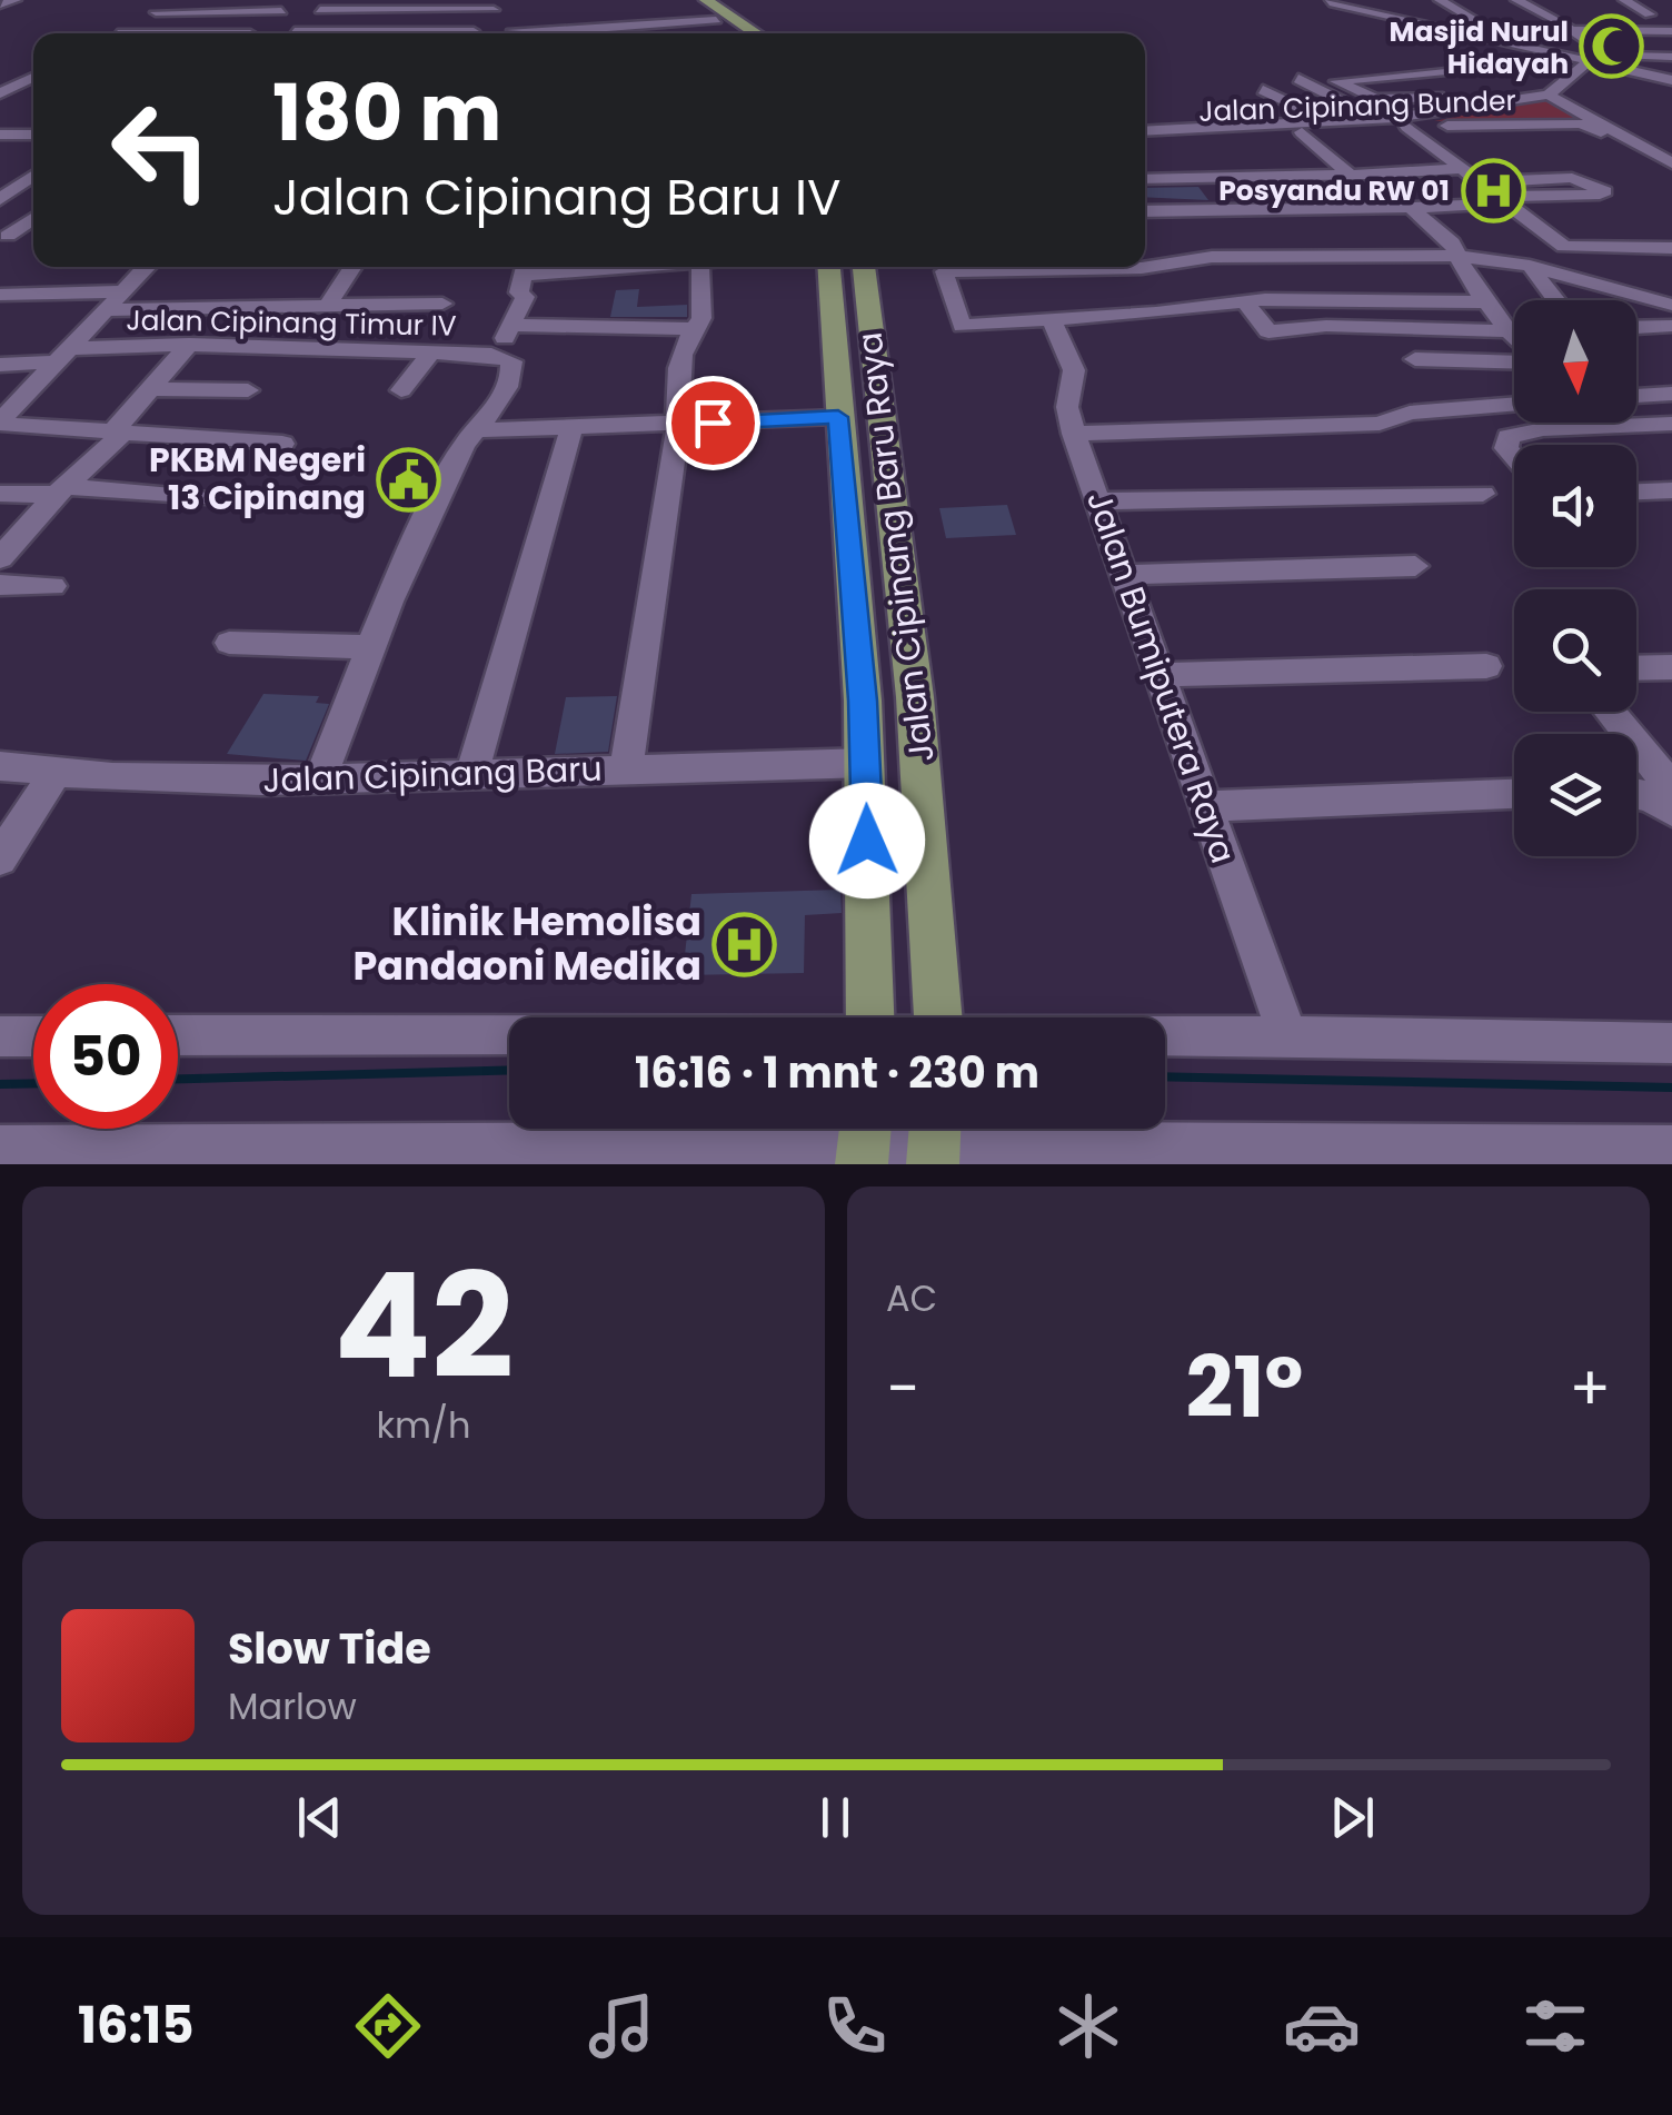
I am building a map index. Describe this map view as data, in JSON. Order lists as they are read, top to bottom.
{
  "streets": {
    "main road": ["Jalan Cipinang Baru Raya"],
    "street": [
      "Jalan Cipinang Bunder",
      "Jalan Cipinang Timur IV",
      "Jalan Bumiputera Raya",
      "Jalan Cipinang Baru"
    ]
  },
  "crossings": [
    ["Jalan Cipinang Baru Raya", "Jalan Cipinang Baru"]
  ],
  "places": {
    "mosque": ["Masjid Nurul Hidayah"],
    "hospital": ["Posyandu RW 01", "Klinik Hemolisa Pandaoni Medika"],
    "public building": ["PKBM Negeri 13 Cipinang"]
  },
  "north": "bottom",
  "page": {
    "turn": ["180 m", "Jalan Cipinang Baru IV"],
    "limit": "50",
    "trip": "16:16 · 1 mnt · 230 m",
    "tile": [
      ["42", "km/h"],
      "AC"
    ],
    "heat": ["−", "21°", "+"],
    "song": ["Slow Tide", "Marlow"],
    "tabs": "16:15"
  }
}
